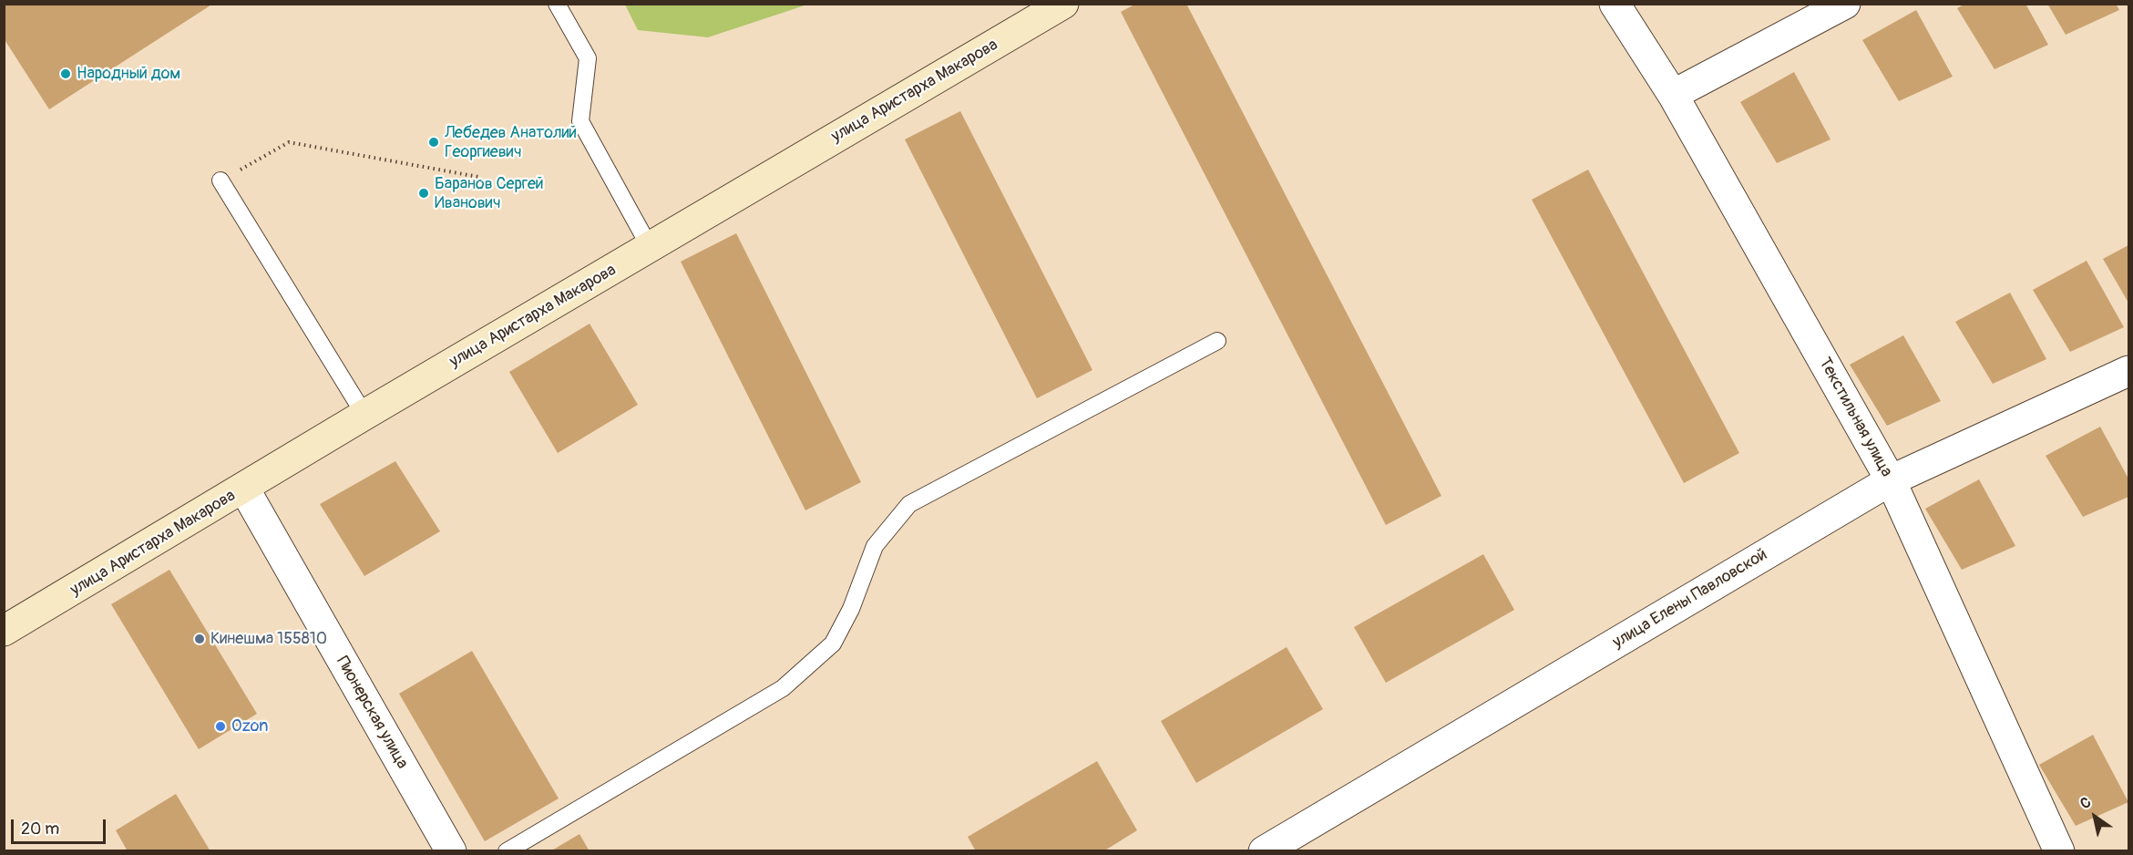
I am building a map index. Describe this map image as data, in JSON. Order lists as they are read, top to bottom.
{
  "streets": {
    "street": [
      "улица Аристарха Макарова",
      "Текстильная улица",
      "улица Елены Павловской",
      "Пионерская улица"
    ]
  },
  "crossings": [
    ["улица Аристарха Макарова", "Пионерская улица"],
    ["Текстильная улица", "улица Елены Павловской"]
  ],
  "places": [
    "Народный дом",
    "Лебедев Анатолий Георгиевич",
    "Баранов Сергей Иванович",
    "Кинешма 155810",
    "Ozon"
  ],
  "scale_bar": "20 m",
  "north": "top left"
}
